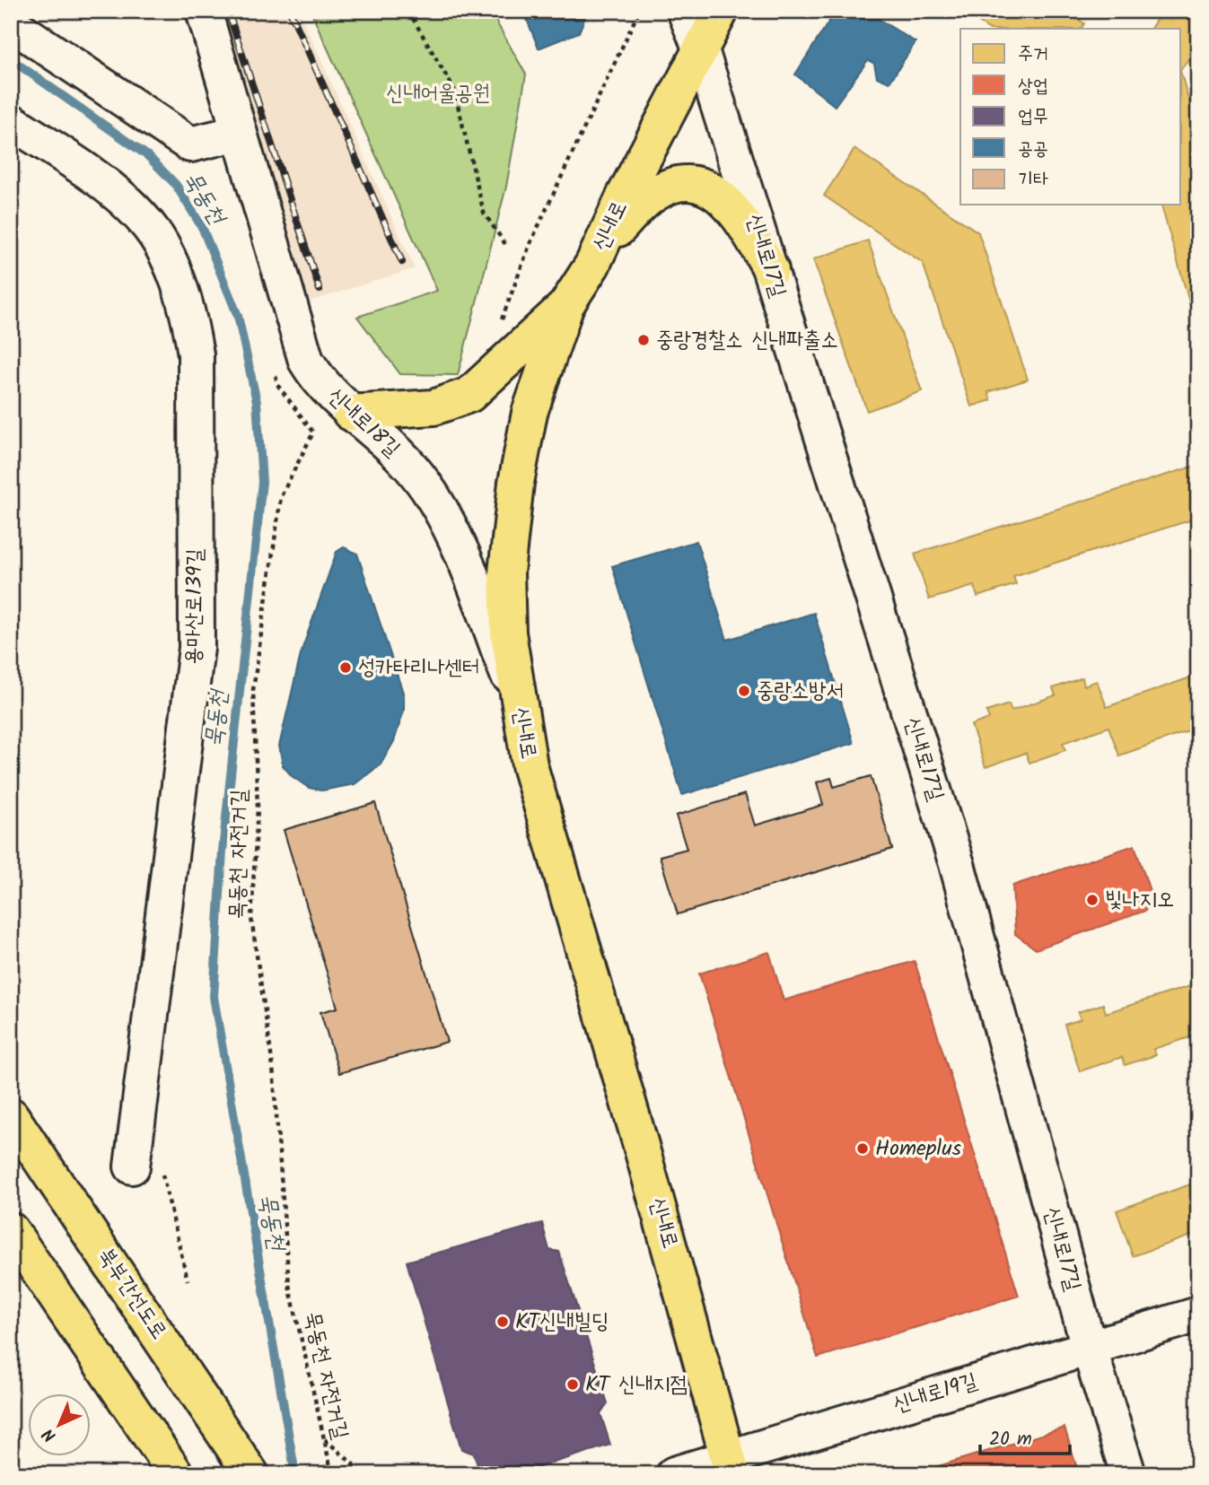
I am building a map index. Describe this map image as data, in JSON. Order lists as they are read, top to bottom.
{
  "streets": {
    "main road": ["신내로", "북부간선도로"],
    "street": [
      "신내로17길",
      "신내로18길",
      "용마산로139길",
      "신내로19길"
    ],
    "path": ["목동천 자전거길", "묵동천 자전거길"]
  },
  "crossings": [
    ["신내로", "신내로17길"],
    ["신내로", "신내로18길"],
    ["신내로", "신내로19길"],
    ["신내로17길", "신내로19길"],
    ["목동천 자전거길", "묵동천 자전거길"]
  ],
  "water": ["묵동천"],
  "parks": ["신내어울공원"],
  "places": [
    "중랑경찰소 신내파출소",
    "성카타리나센터",
    "중랑소방서",
    "빛나지오",
    "Homeplus",
    "KT신내빌딩",
    "KT 신내지점"
  ],
  "legend": [
    "주거",
    "상업",
    "업무",
    "공공",
    "기타"
  ],
  "scale_bar": "20 m",
  "north": "bottom left"
}
